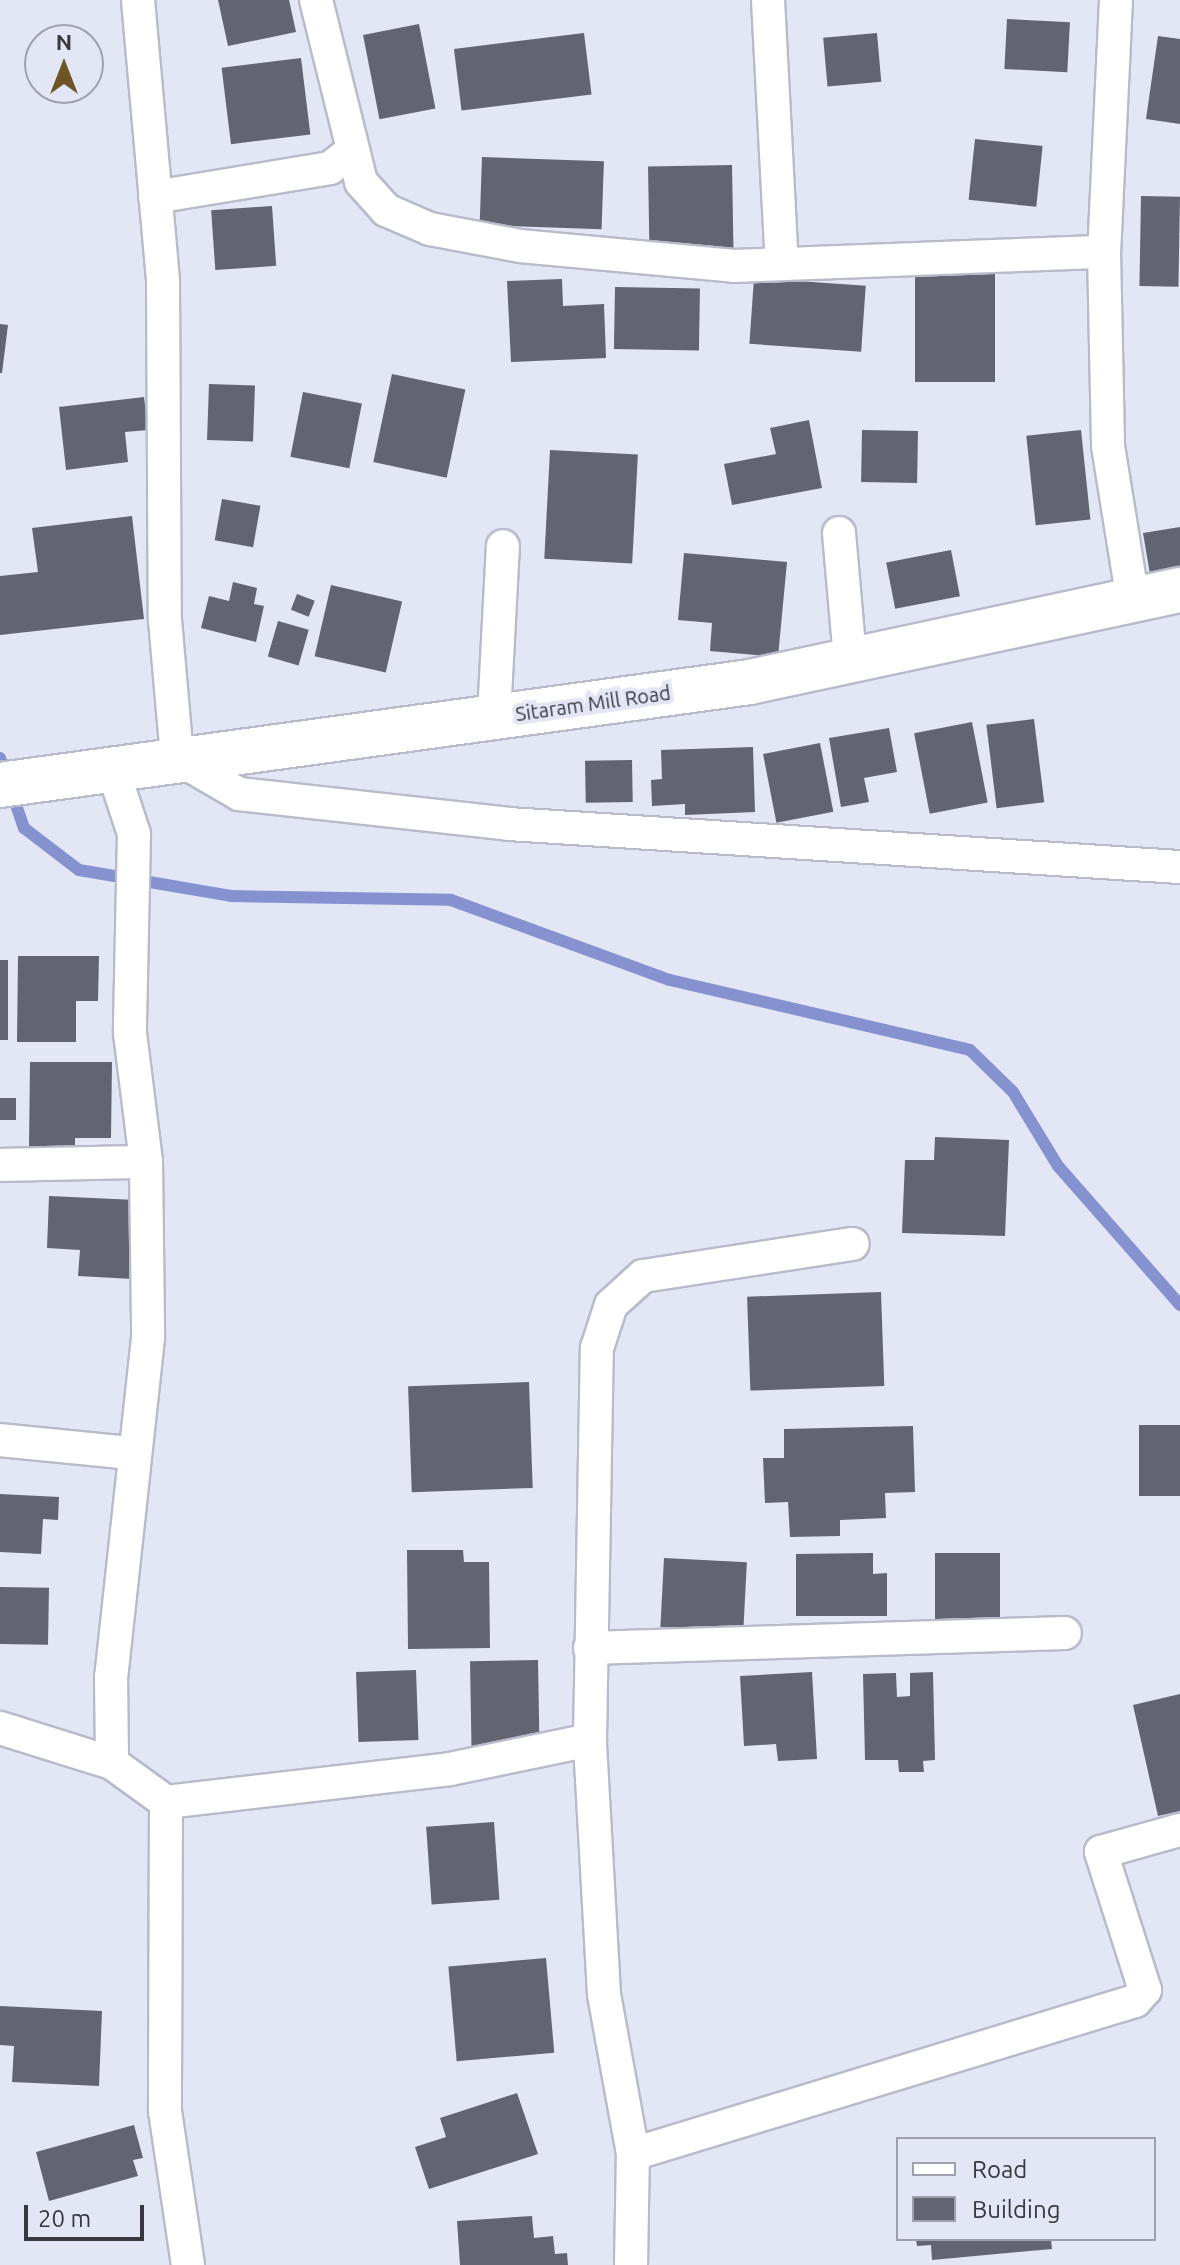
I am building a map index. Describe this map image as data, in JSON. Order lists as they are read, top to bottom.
{
  "streets": {
    "main road": ["Sitaram Mill Road"]
  },
  "legend": ["Road", "Building"],
  "scale_bar": "20 m",
  "north": "top"
}
